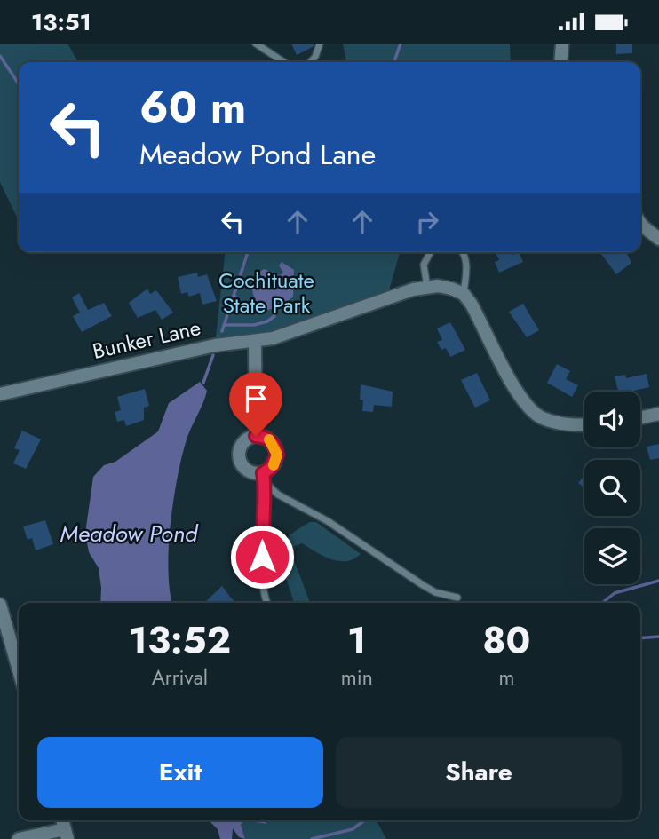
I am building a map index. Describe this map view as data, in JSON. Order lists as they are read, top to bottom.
{
  "streets": {
    "street": ["Bunker Lane"]
  },
  "water": ["Meadow Pond"],
  "parks": ["Cochituate State Park"],
  "page": {
    "status": "13:51",
    "turn": ["60 m", "Meadow Pond Lane"],
    "eta": [
      "13:52",
      "Arrival",
      "1",
      "min",
      "80",
      "m"
    ],
    "buttons": ["Exit", "Share"]
  }
}
